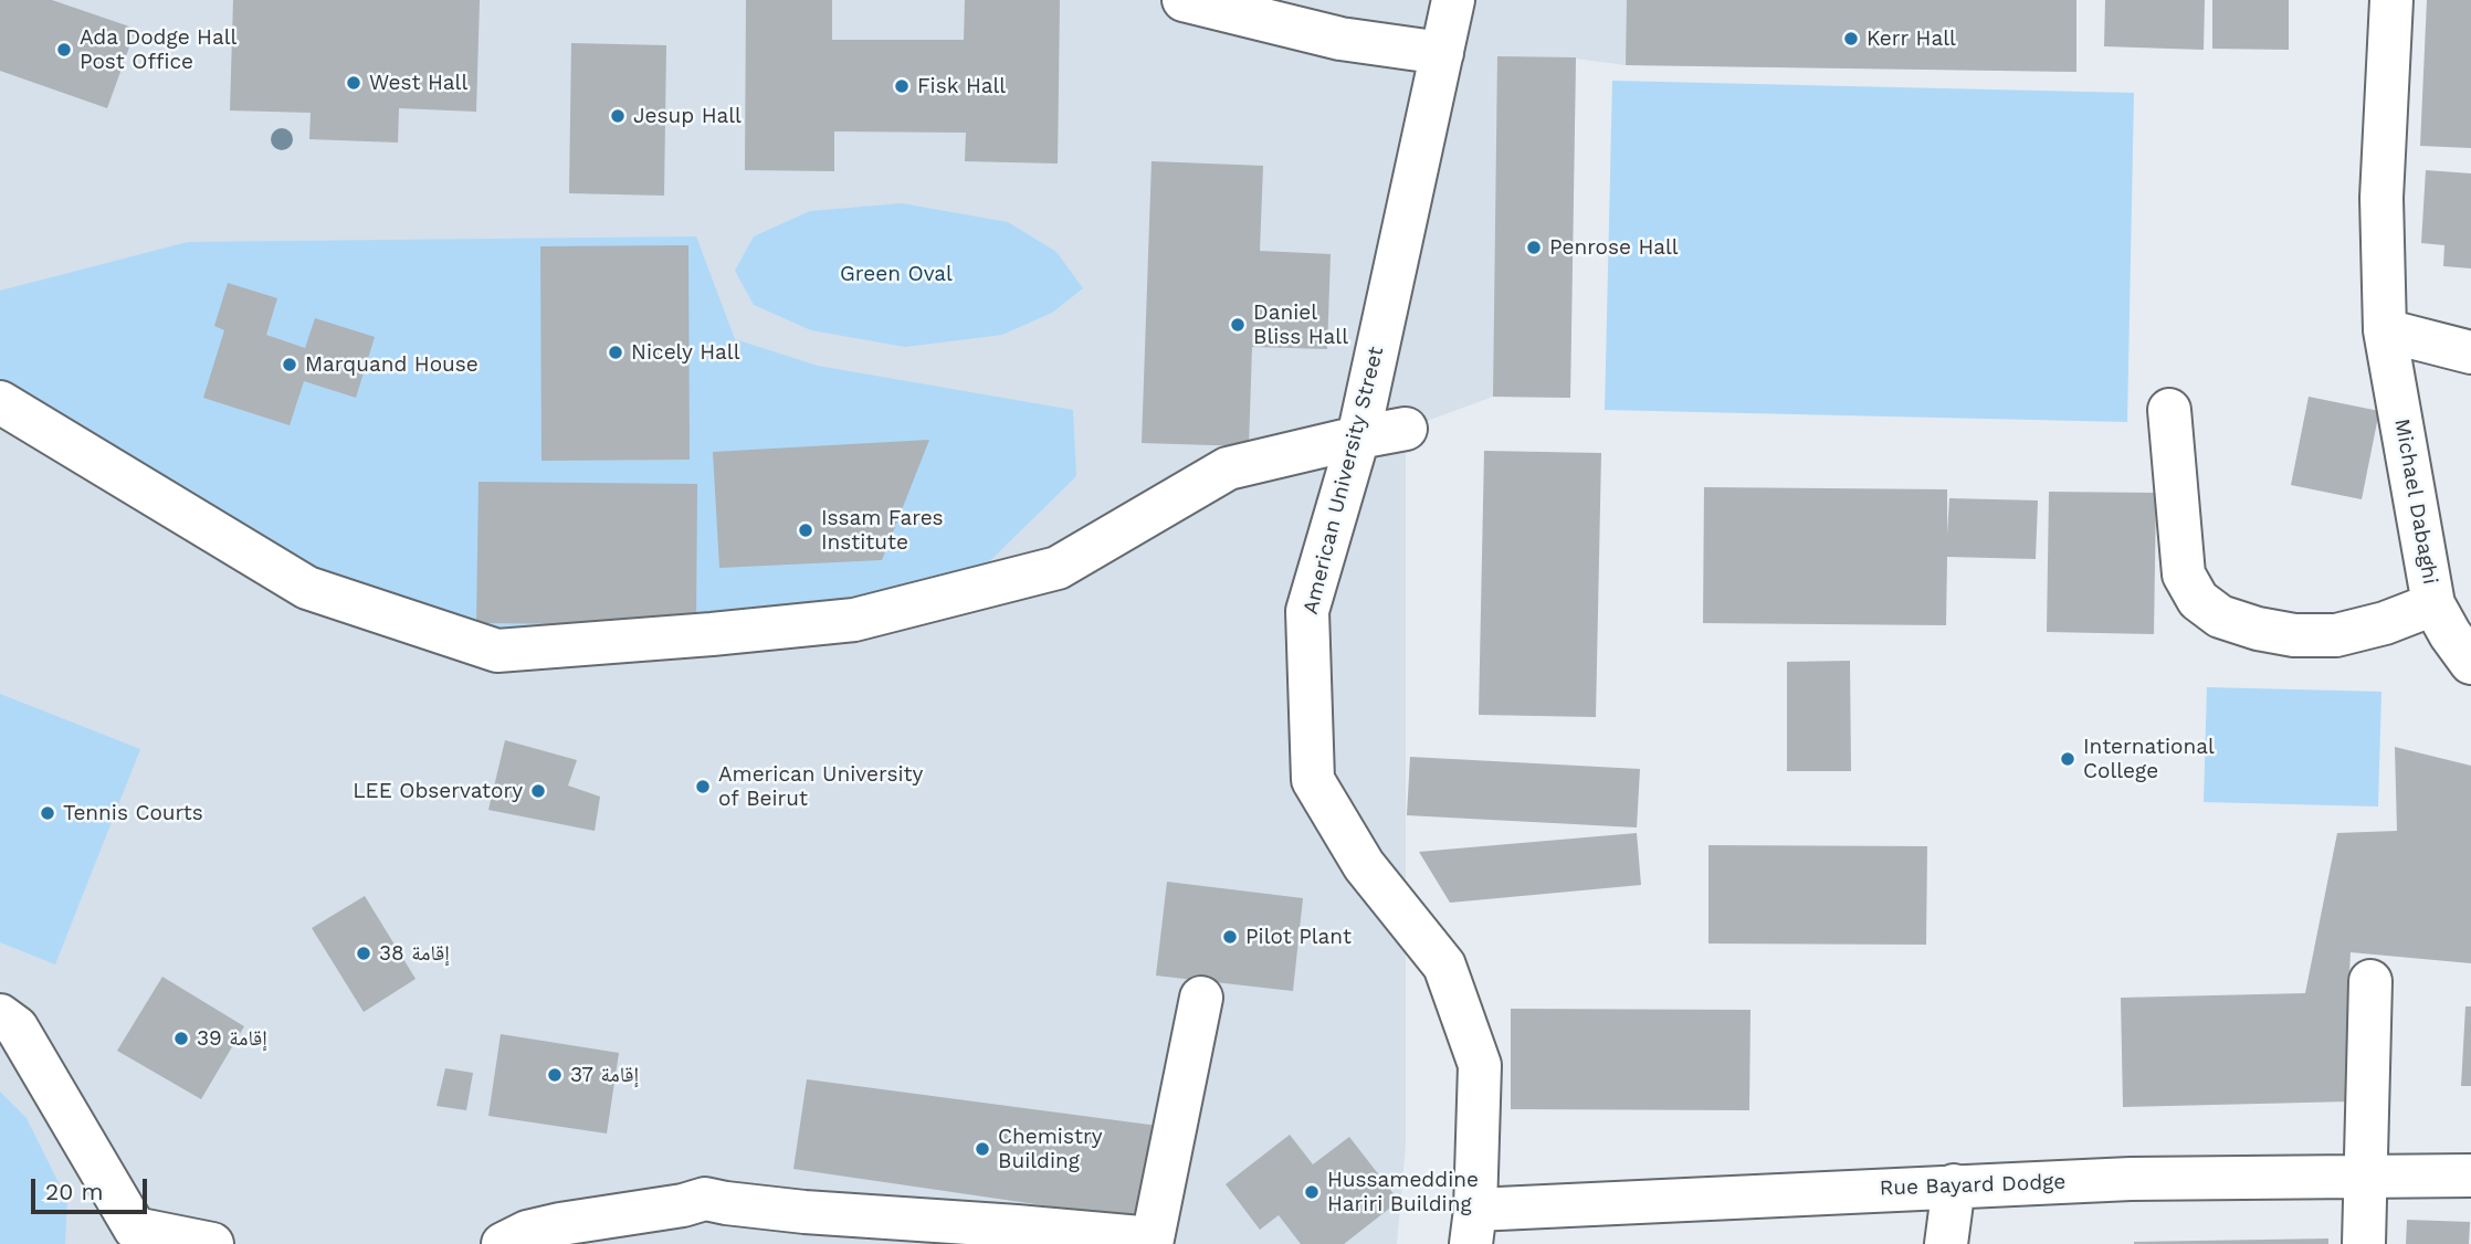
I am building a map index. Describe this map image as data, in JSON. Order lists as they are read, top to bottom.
{
  "streets": {
    "street": ["American University Street", "Michael Dabaghi", "Rue Bayard Dodge"]
  },
  "crossings": [
    ["American University Street", "Rue Bayard Dodge"]
  ],
  "parks": ["Green Oval"],
  "places": [
    "Kerr Hall",
    "Ada Dodge Hall Post Office",
    "West Hall",
    "Fisk Hall",
    "Jesup Hall",
    "Penrose Hall",
    "Daniel Bliss Hall",
    "Nicely Hall",
    "Marquand House",
    "Issam Fares Institute",
    "International College",
    "American University of Beirut",
    "LEE Observatory",
    "Tennis Courts",
    "Pilot Plant",
    "إقامة 38",
    "إقامة 39",
    "إقامة 37",
    "Chemistry Building",
    "Hussameddine Hariri Building"
  ],
  "scale_bar": "20 m"
}
